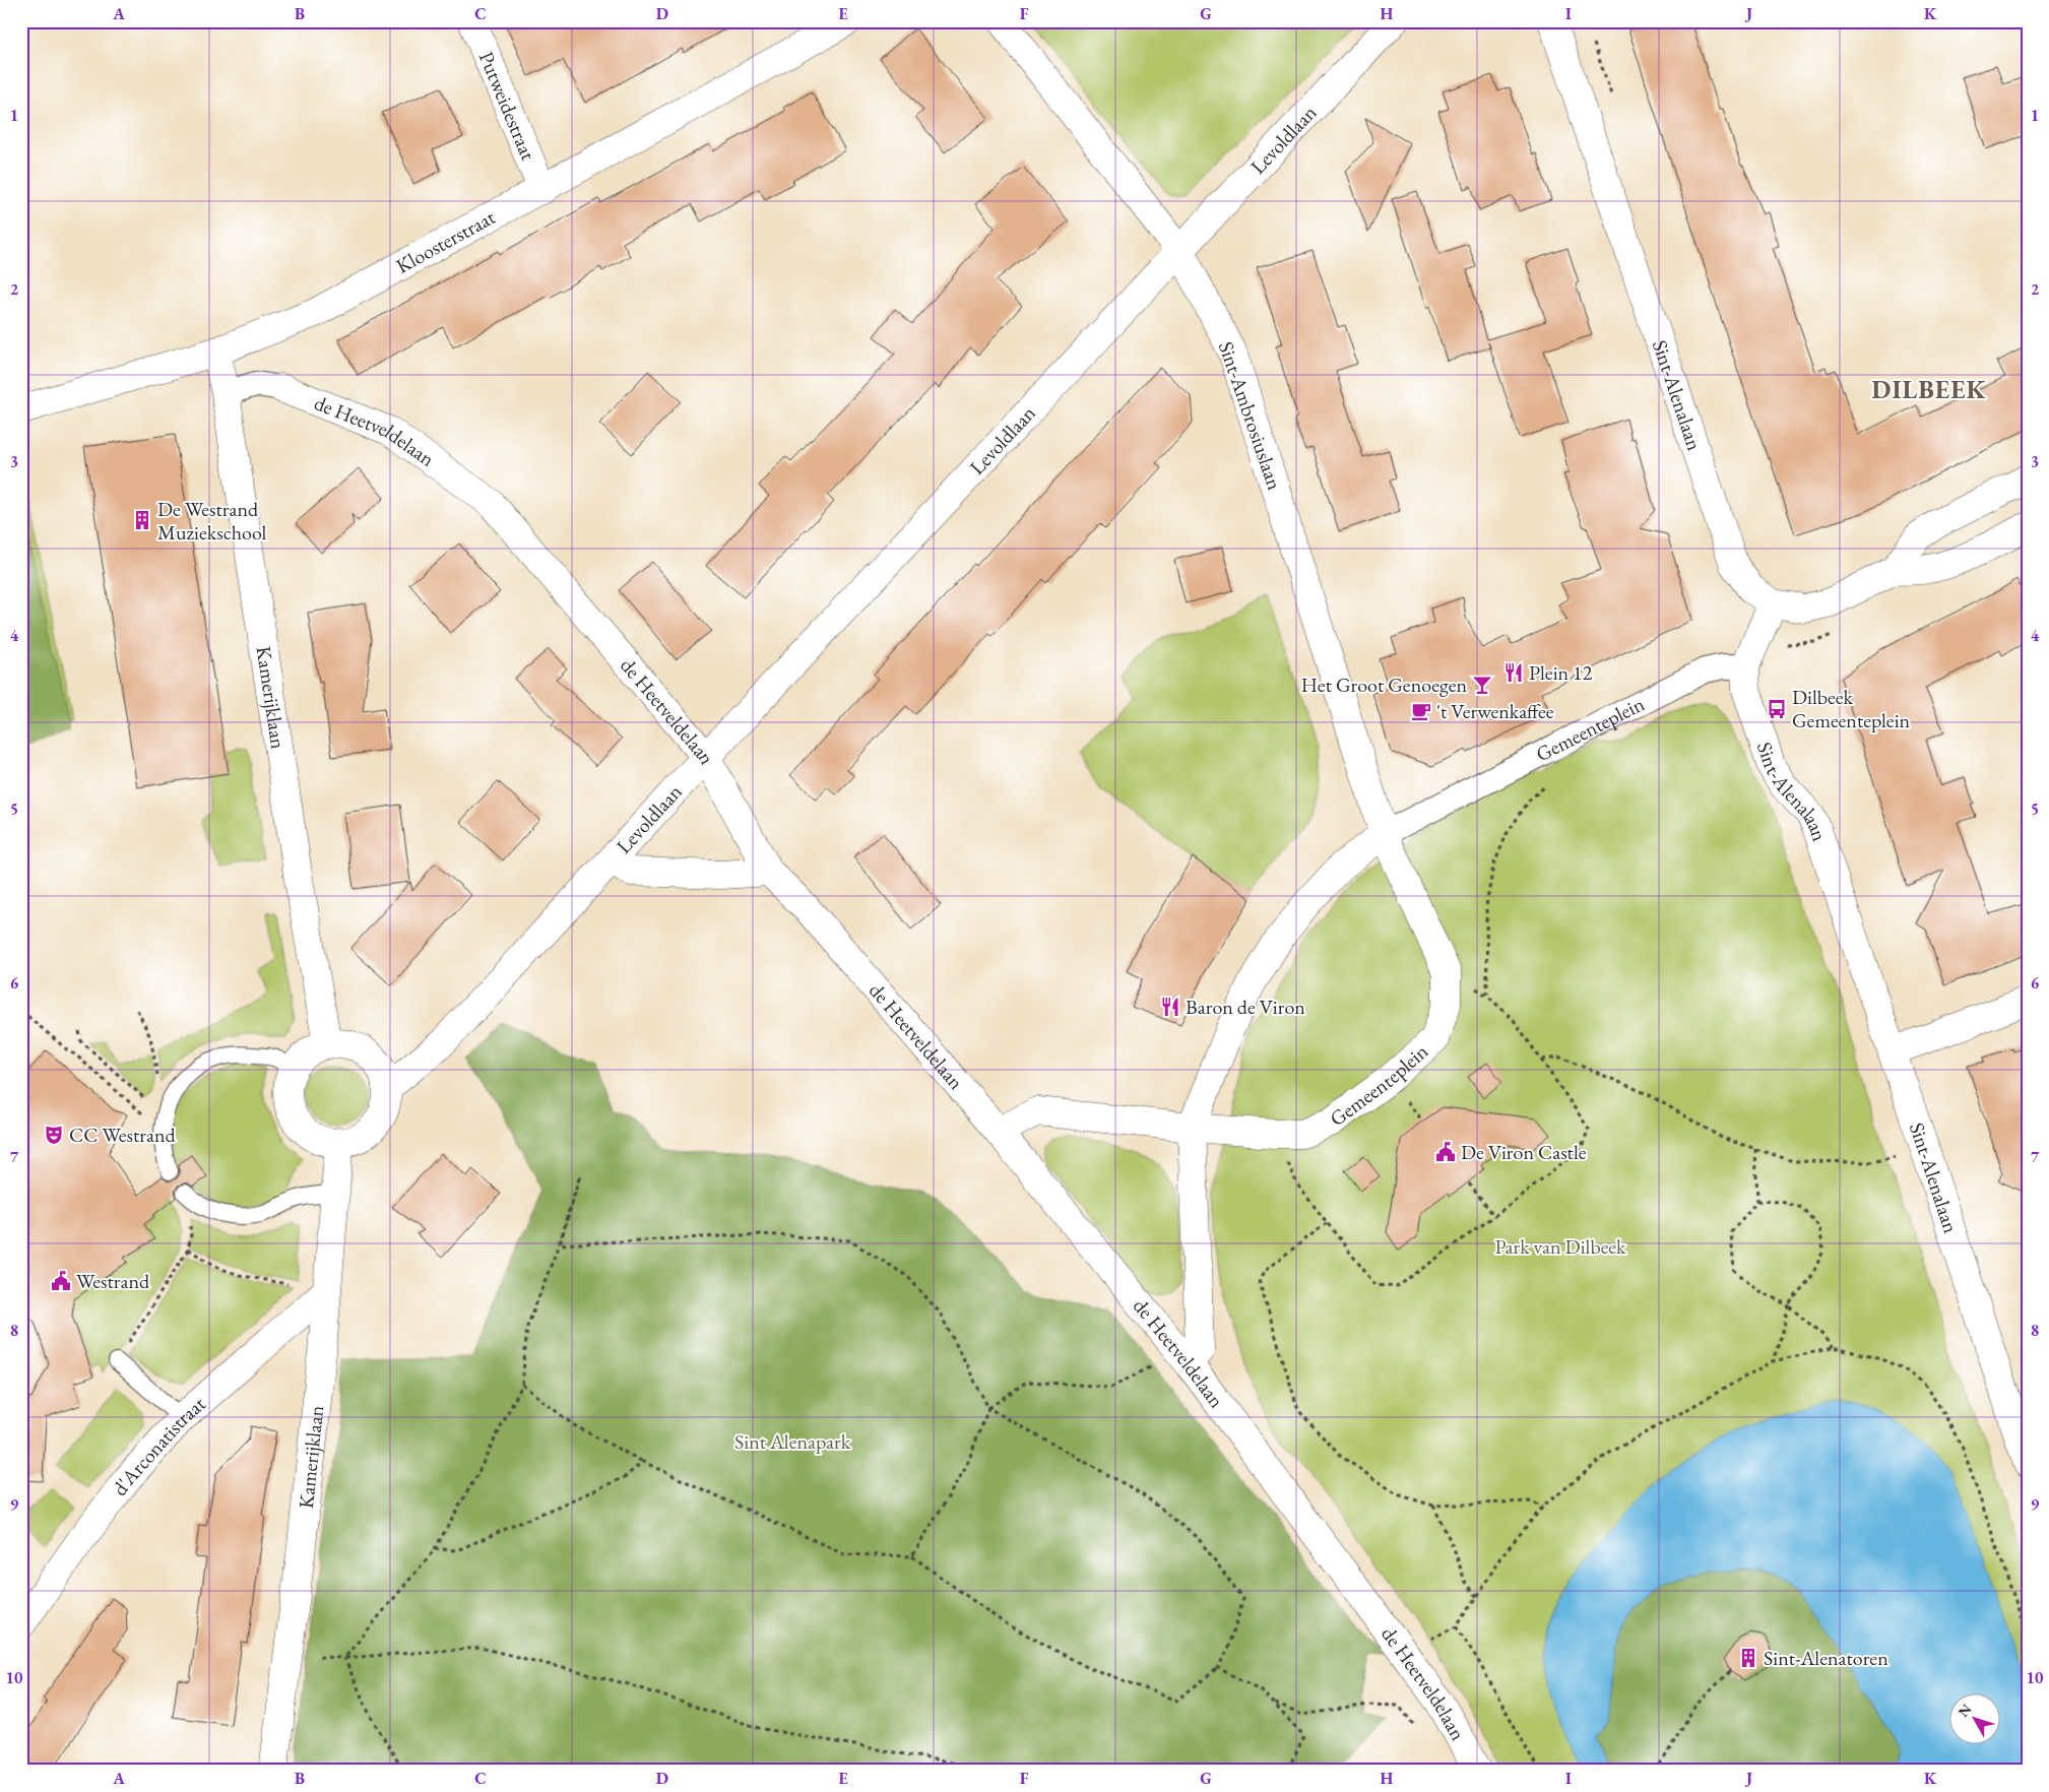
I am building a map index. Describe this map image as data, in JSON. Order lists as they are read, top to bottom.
{
  "streets": {
    "street": [
      "Putweidestraat",
      "Levoldlaan",
      "Kloosterstraat",
      "Sint-Alenalaan",
      "Sint-Ambrosiuslaan",
      "de Heetveldelaan",
      "Kamerijklaan",
      "Gemeenteplein",
      "d'Arconatistraat"
    ]
  },
  "crossings": [
    ["Putweidestraat", "Kloosterstraat"],
    ["Levoldlaan", "Sint-Ambrosiuslaan"],
    ["Levoldlaan", "de Heetveldelaan"],
    ["Levoldlaan", "Kamerijklaan"],
    ["Kloosterstraat", "Kamerijklaan"],
    ["Sint-Alenalaan", "Gemeenteplein"],
    ["Sint-Ambrosiuslaan", "Gemeenteplein"],
    ["de Heetveldelaan", "Gemeenteplein"],
    ["Kamerijklaan", "d'Arconatistraat"]
  ],
  "districts": ["DILBEEK"],
  "parks": ["Park van Dilbeek", "Sint Alenapark"],
  "places": {
    "building": ["De Westrand Muziekschool", "Sint-Alenatoren"],
    "restaurant": ["Plein 12", "Baron de Viron"],
    "bar": ["Het Groot Genoegen"],
    "bus stop": ["Dilbeek Gemeenteplein"],
    "cafe": ["'t Verwenkaffee"],
    "theatre": ["CC Westrand"],
    "public building": ["De Viron Castle", "Westrand"]
  },
  "north": "top left",
  "grid": {
    "columns": [
      "A",
      "B",
      "C",
      "D",
      "E",
      "F",
      "G",
      "H",
      "I",
      "J",
      "K"
    ],
    "rows": [
      "1",
      "2",
      "3",
      "4",
      "5",
      "6",
      "7",
      "8",
      "9",
      "10"
    ]
  }
}
